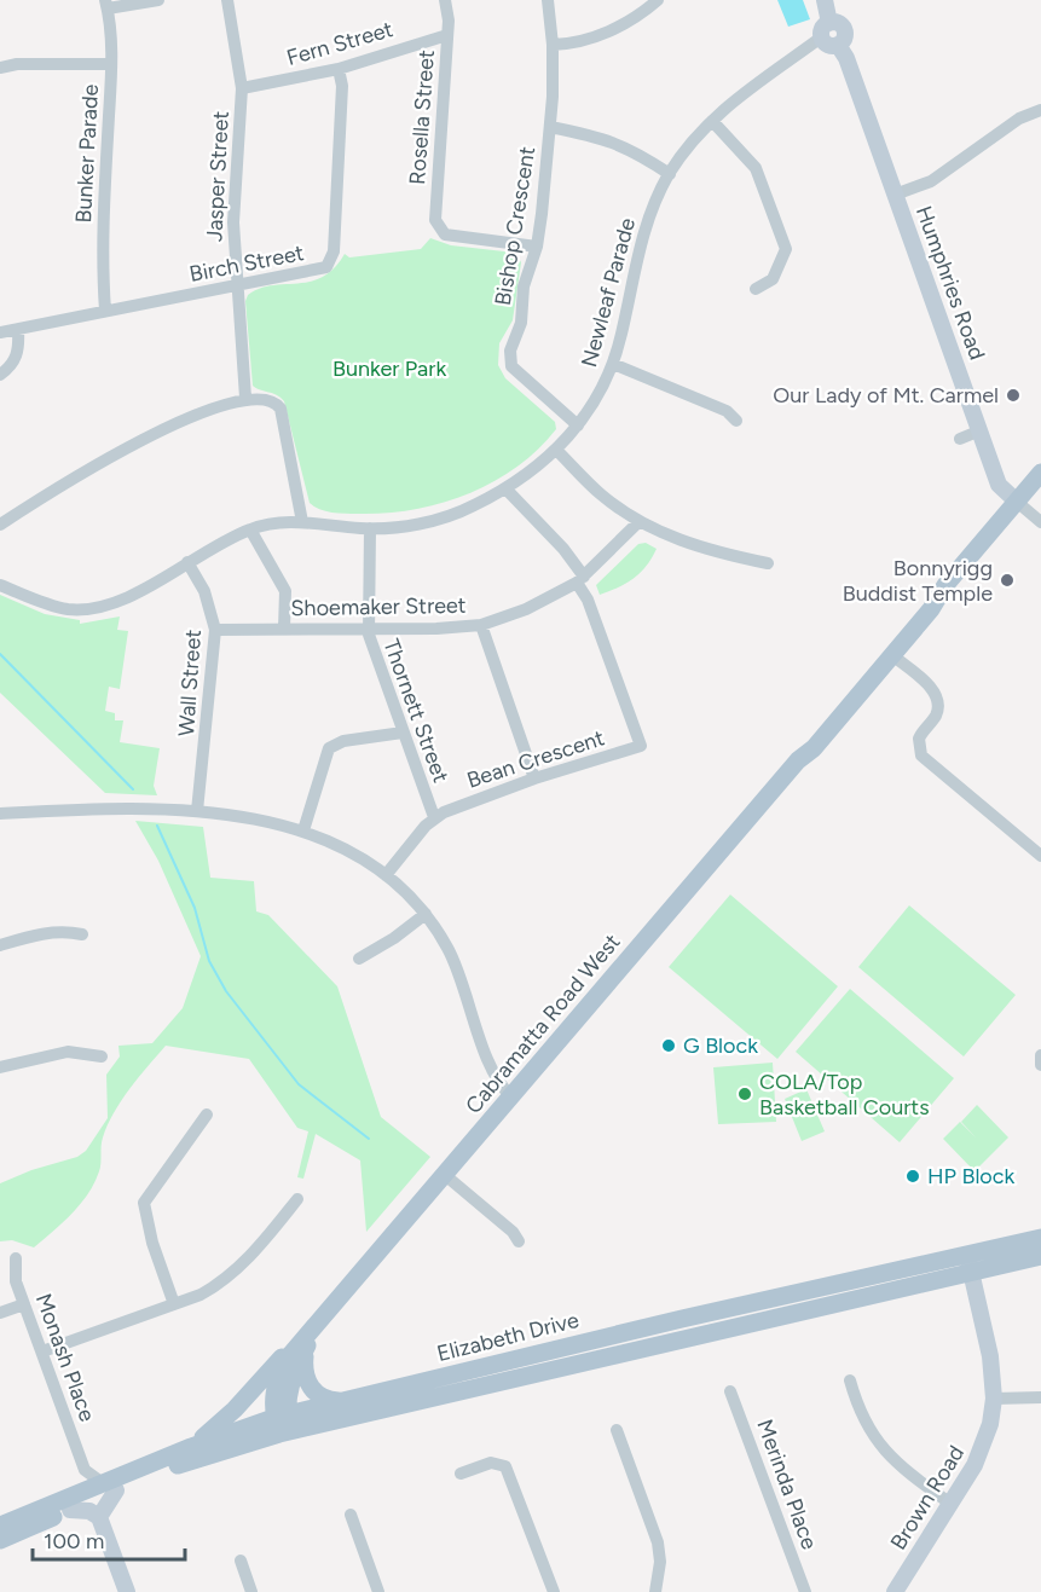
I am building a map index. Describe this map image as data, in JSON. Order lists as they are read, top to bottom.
{
  "streets": {
    "main road": ["Cabramatta Road West", "Elizabeth Drive"],
    "street": [
      "Fern Street",
      "Rosella Street",
      "Bunker Parade",
      "Jasper Street",
      "Bishop Crescent",
      "Birch Street",
      "Humphries Road",
      "Newleaf Parade",
      "Shoemaker Street",
      "Wall Street",
      "Thornett Street",
      "Bean Crescent",
      "Monash Place",
      "Merinda Place",
      "Brown Road"
    ]
  },
  "crossings": [
    ["Fern Street", "Rosella Street"],
    ["Fern Street", "Jasper Street"],
    ["Fern Street", "Birch Street"],
    ["Rosella Street", "Bishop Crescent"],
    ["Bunker Parade", "Birch Street"],
    ["Jasper Street", "Birch Street"],
    ["Bishop Crescent", "Newleaf Parade"],
    ["Humphries Road", "Newleaf Parade"],
    ["Humphries Road", "Cabramatta Road West"],
    ["Newleaf Parade", "Wall Street"],
    ["Newleaf Parade", "Thornett Street"],
    ["Shoemaker Street", "Wall Street"],
    ["Shoemaker Street", "Thornett Street"],
    ["Shoemaker Street", "Bean Crescent"],
    ["Thornett Street", "Bean Crescent"],
    ["Cabramatta Road West", "Elizabeth Drive"],
    ["Elizabeth Drive", "Brown Road"]
  ],
  "parks": ["Bunker Park"],
  "places": [
    "Our Lady of Mt. Carmel",
    "Bonnyrigg Buddist Temple",
    "G Block",
    "COLA/Top Basketball Courts",
    "HP Block"
  ],
  "scale_bar": "100 m"
}
